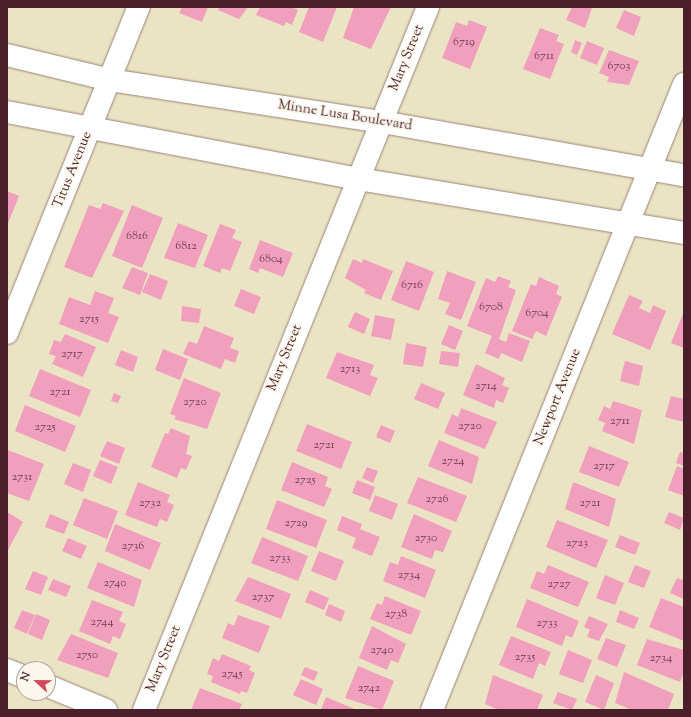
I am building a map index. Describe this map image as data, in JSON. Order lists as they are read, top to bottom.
{
  "streets": {
    "street": [
      "Mary Street",
      "Minne Lusa Boulevard",
      "Titus Avenue",
      "Newport Avenue"
    ]
  },
  "crossings": [
    ["Mary Street", "Minne Lusa Boulevard"],
    ["Minne Lusa Boulevard", "Titus Avenue"],
    ["Minne Lusa Boulevard", "Newport Avenue"]
  ],
  "house_numbers": [
    "6719",
    "6711",
    "6703",
    "6816",
    "6812",
    "6804",
    "6716",
    "6708",
    "6704",
    "2715",
    "2717",
    "2713",
    "2714",
    "2721",
    "2720",
    "2711",
    "2720",
    "2725",
    "2721",
    "2724",
    "2717",
    "2731",
    "2725",
    "2726",
    "2732",
    "2721",
    "2729",
    "2730",
    "2723",
    "2736",
    "2733",
    "2734",
    "2740",
    "2727",
    "2737",
    "2738",
    "2744",
    "2733",
    "2740",
    "2750",
    "2735",
    "2734",
    "2745",
    "2742"
  ],
  "north": "left"
}
